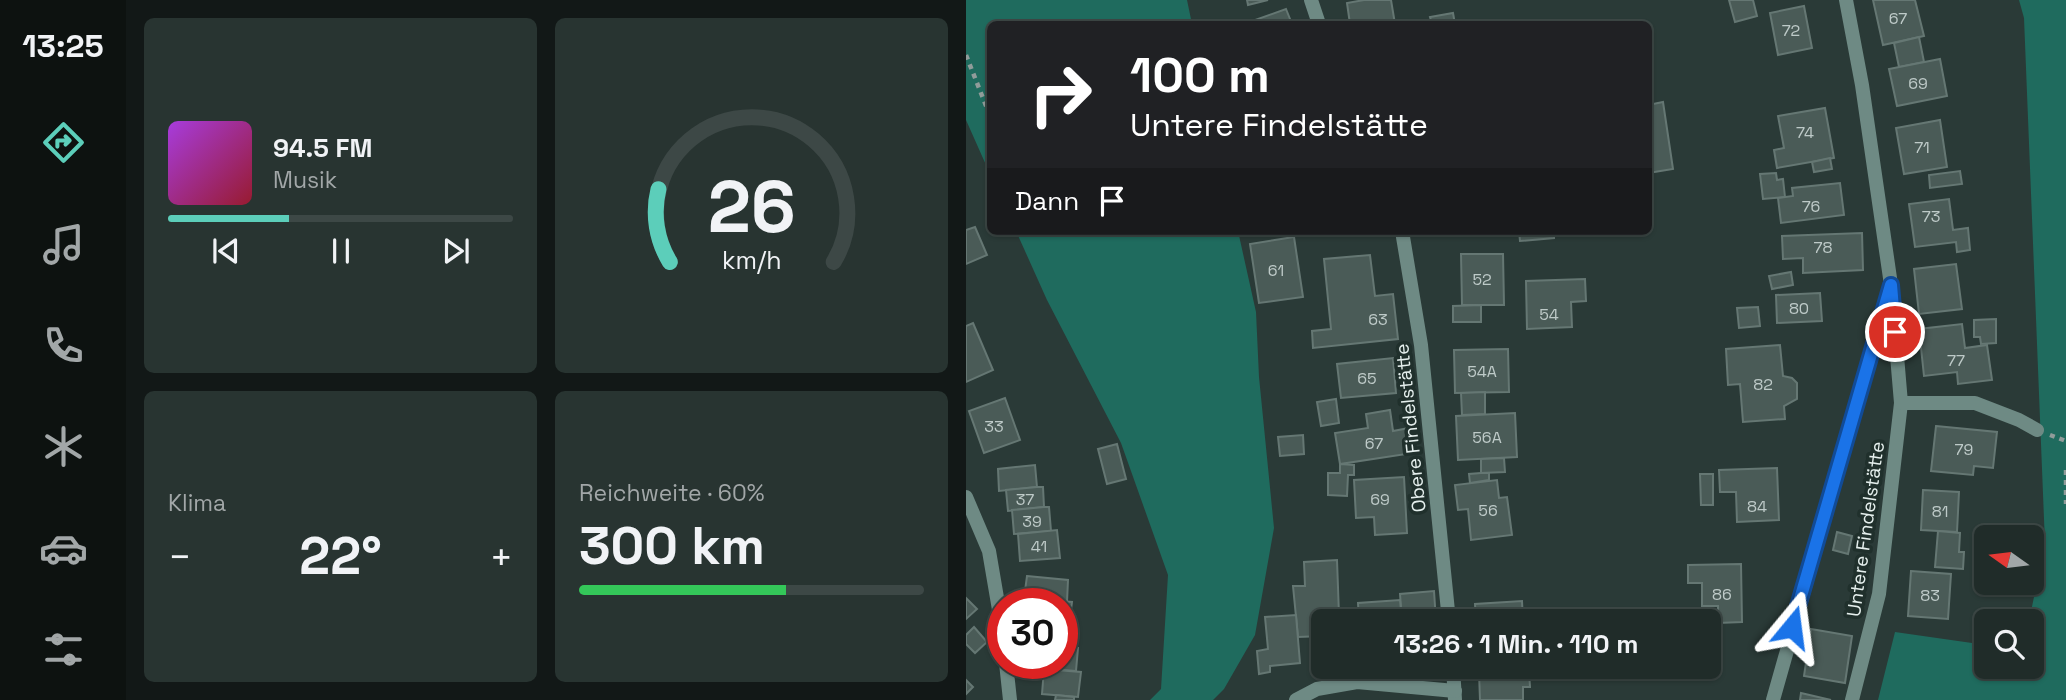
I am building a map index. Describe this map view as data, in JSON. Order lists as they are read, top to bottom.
{
  "streets": {
    "street": ["Obere Findelstätte", "Untere Findelstätte"]
  },
  "house_numbers": [
    "67",
    "72",
    "69",
    "74",
    "71",
    "76",
    "73",
    "78",
    "61",
    "52",
    "80",
    "54",
    "63",
    "77",
    "54A",
    "65",
    "82",
    "33",
    "56A",
    "67",
    "79",
    "37",
    "69",
    "84",
    "56",
    "81",
    "39",
    "41",
    "86",
    "83"
  ],
  "north": "left",
  "page": {
    "tabs": "13:25",
    "turn": ["100 m", "Untere Findelstätte"],
    "song": ["94.5 FM", "Musik"],
    "then": "Dann",
    "tile": [
      "Klima",
      ["Reichweite · 60%", "300 km"]
    ],
    "heat": ["−", "22°", "+"],
    "limit": "30",
    "trip": "13:26 · 1 Min. · 110 m",
    "gauge": ["26", "km/h"]
  }
}
